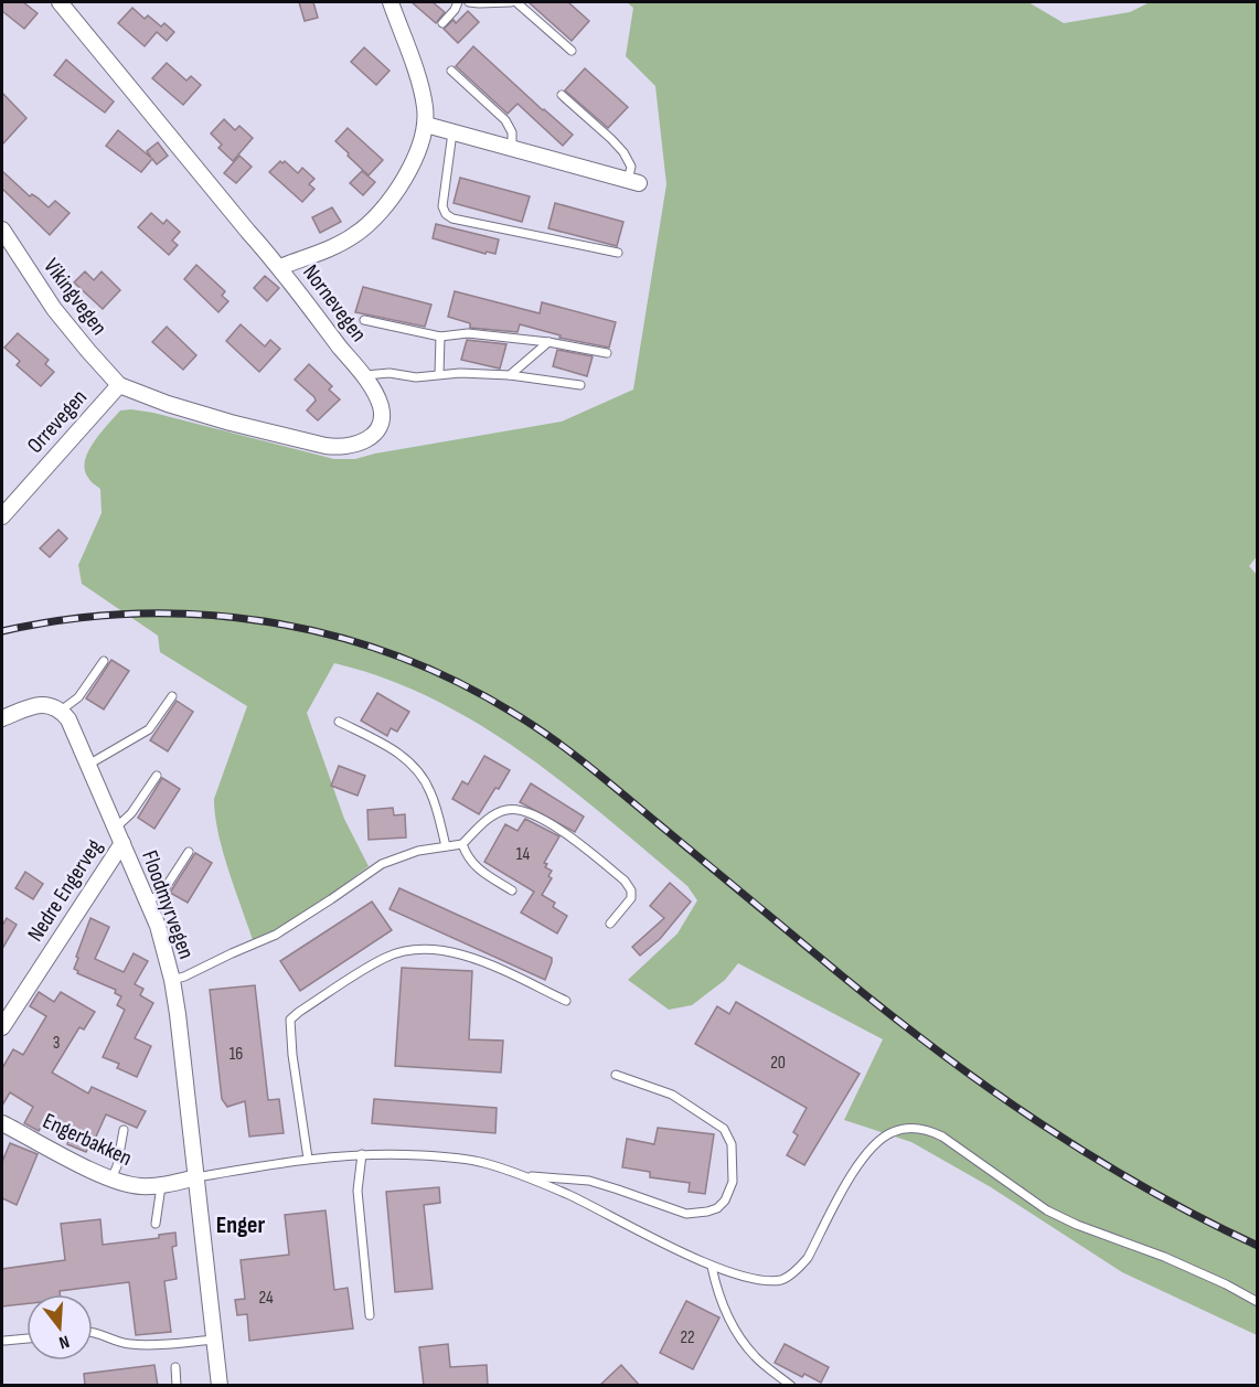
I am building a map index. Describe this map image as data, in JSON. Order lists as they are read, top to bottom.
{
  "streets": {
    "street": [
      "Vikingvegen",
      "Nornevegen",
      "Orrevegen",
      "Nedre Engerveg",
      "Floodmyrvegen",
      "Engerbakken"
    ]
  },
  "crossings": [
    ["Vikingvegen", "Nornevegen"],
    ["Vikingvegen", "Orrevegen"],
    ["Nornevegen", "Orrevegen"],
    ["Nedre Engerveg", "Floodmyrvegen"],
    ["Floodmyrvegen", "Engerbakken"]
  ],
  "districts": ["Enger"],
  "house_numbers": [
    "14",
    "3",
    "16",
    "20",
    "24",
    "22"
  ],
  "north": "bottom"
}
